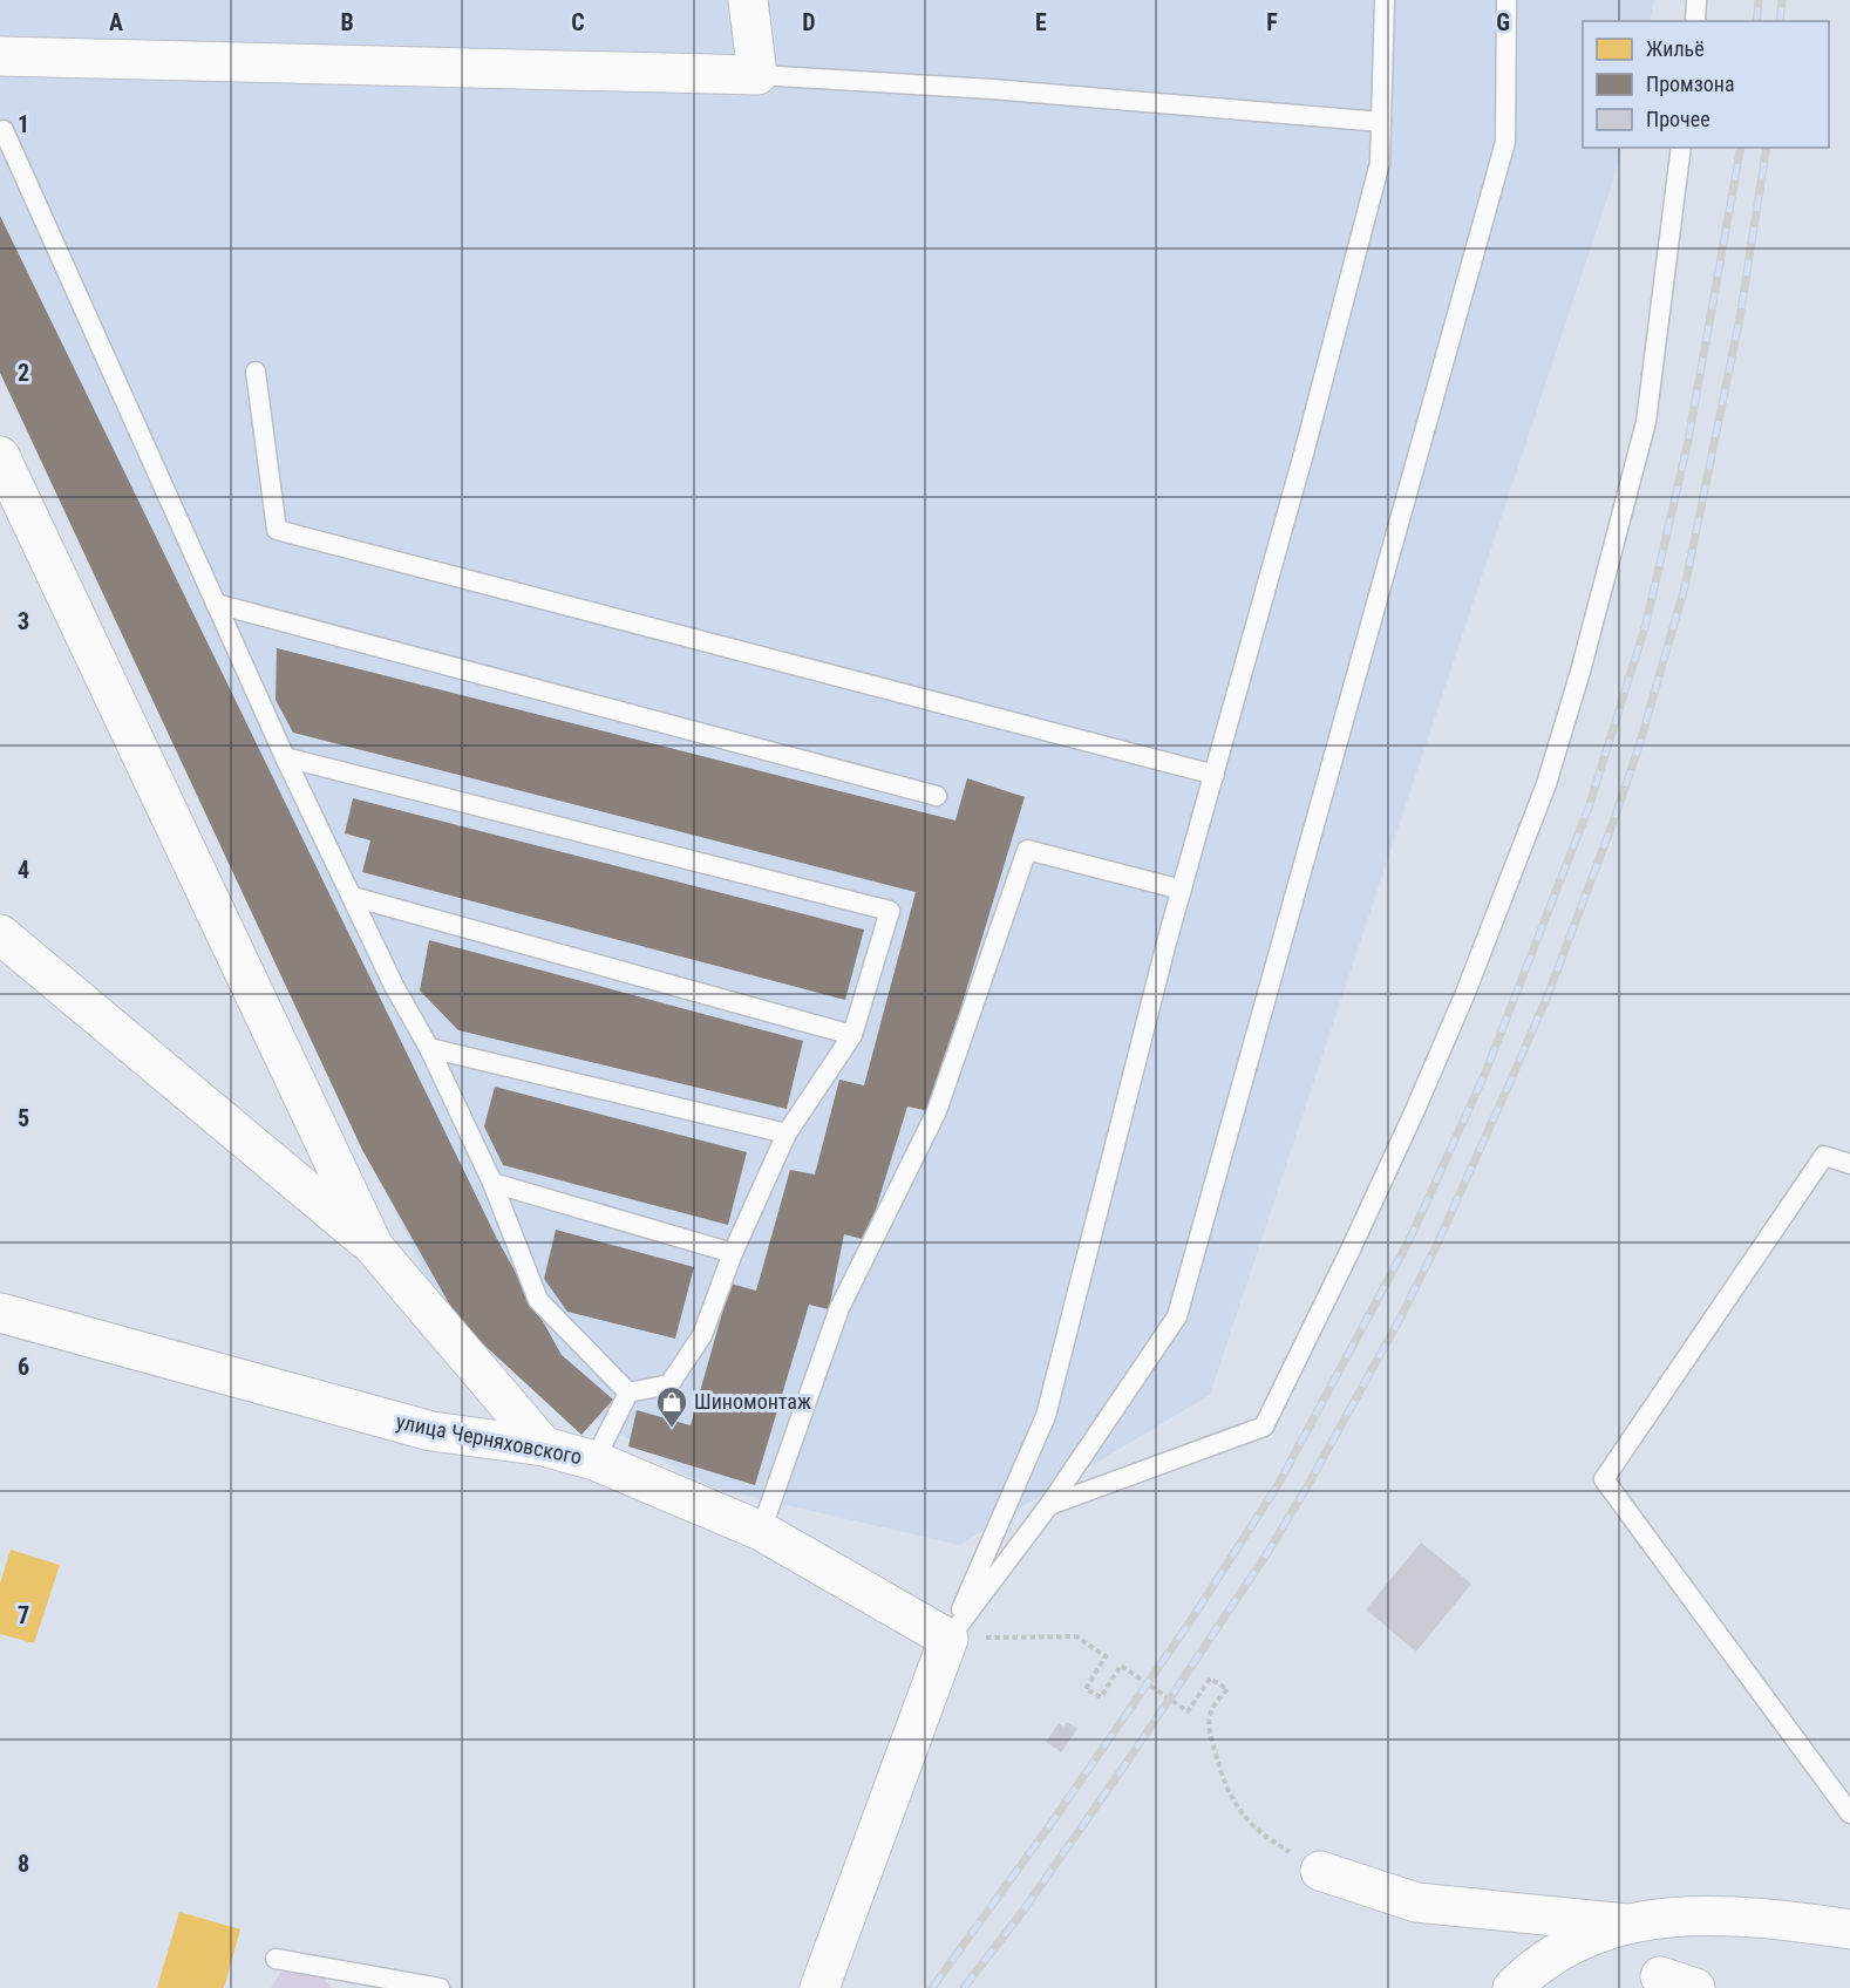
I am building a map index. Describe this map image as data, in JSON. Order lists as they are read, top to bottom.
{
  "streets": {
    "street": ["улица Черняховского"]
  },
  "places": {
    "shop": ["Шиномонтаж"]
  },
  "legend": ["Жильё", "Промзона", "Прочее"],
  "grid": {
    "columns": [
      "A",
      "B",
      "C",
      "D",
      "E",
      "F",
      "G"
    ],
    "rows": [
      "1",
      "2",
      "3",
      "4",
      "5",
      "6",
      "7",
      "8"
    ]
  }
}
